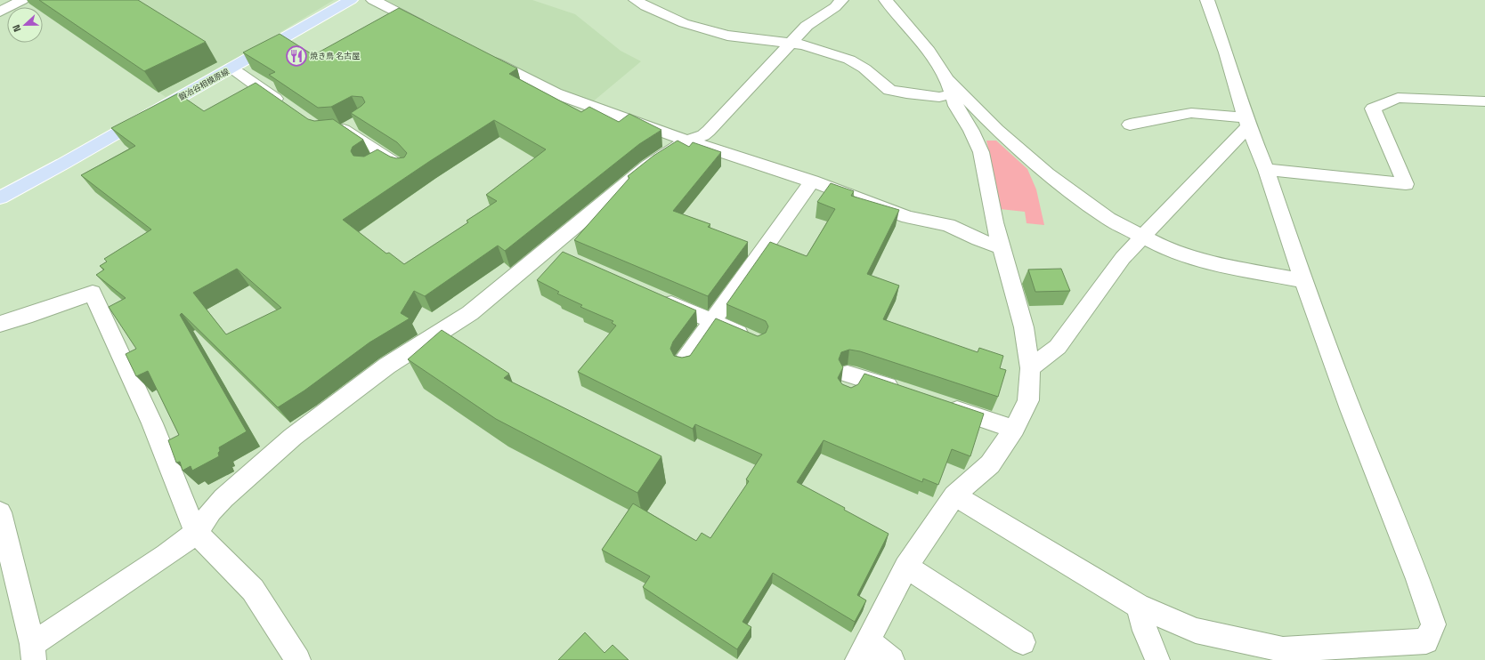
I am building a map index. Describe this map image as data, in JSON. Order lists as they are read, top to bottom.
{
  "streets": {
    "main road": ["鍛冶谷相模原線"]
  },
  "places": {
    "restaurant": ["焼き鳥 名古屋"]
  },
  "north": "left"
}
